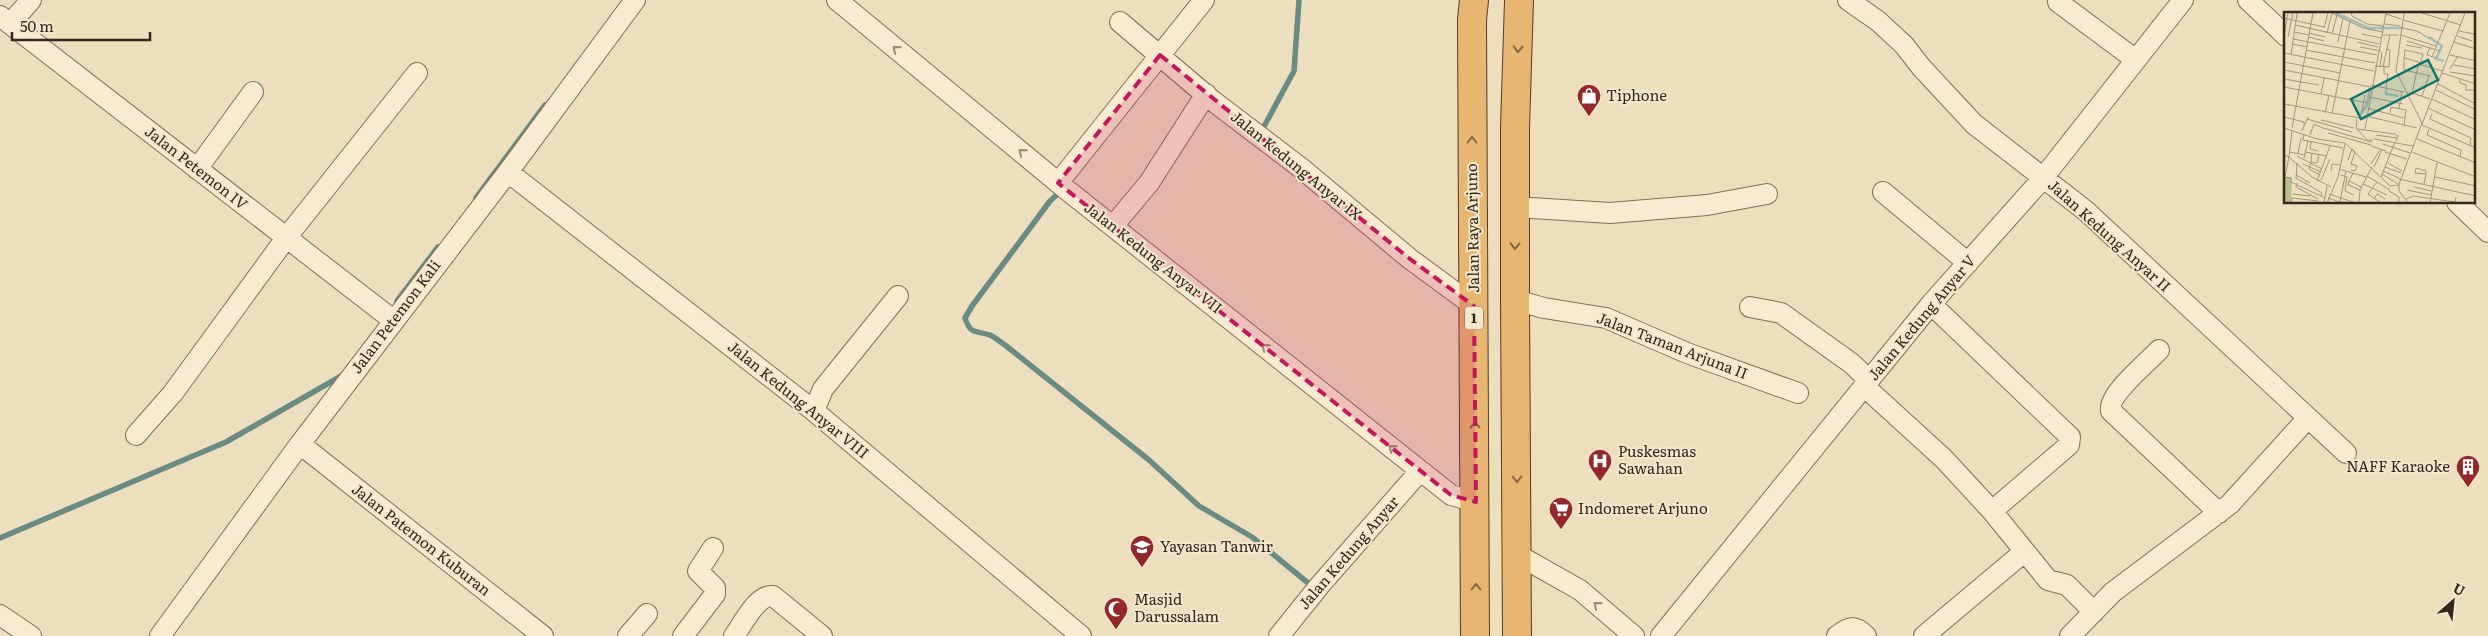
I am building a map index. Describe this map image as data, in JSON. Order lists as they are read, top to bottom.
{
  "streets": {
    "highway": ["Jalan Raya Arjuno", "1"],
    "street": [
      "Jalan Kedung Anyar IX",
      "Jalan Petemon IV",
      "Jalan Kedung Anyar II",
      "Jalan Kedung Anyar VII",
      "Jalan Petemon Kali",
      "Jalan Kedung Anyar V",
      "Jalan Taman Arjuna II",
      "Jalan Kedung Anyar VIII",
      "Jalan Patemon Kuburan",
      "Jalan Kedung Anyar"
    ]
  },
  "crossings": [
    ["Jalan Kedung Anyar IX", "Jalan Raya Arjuno"],
    ["Jalan Petemon IV", "Jalan Petemon Kali"],
    ["Jalan Raya Arjuno", "Jalan Kedung Anyar VII"],
    ["Jalan Kedung Anyar II", "Jalan Kedung Anyar V"],
    ["Jalan Kedung Anyar VII", "Jalan Kedung Anyar"],
    ["Jalan Petemon Kali", "Jalan Kedung Anyar VIII"],
    ["Jalan Petemon Kali", "Jalan Patemon Kuburan"]
  ],
  "one_way": ["Jalan Kedung Anyar VII"],
  "places": {
    "shop": ["Tiphone"],
    "hospital": ["Puskesmas Sawahan"],
    "building": ["NAFF Karaoke"],
    "supermarket": ["Indomeret Arjuno"],
    "school or university": ["Yayasan Tanwir"],
    "mosque": ["Masjid Darussalam"]
  },
  "scale_bar": "50 m",
  "north": "top right"
}
